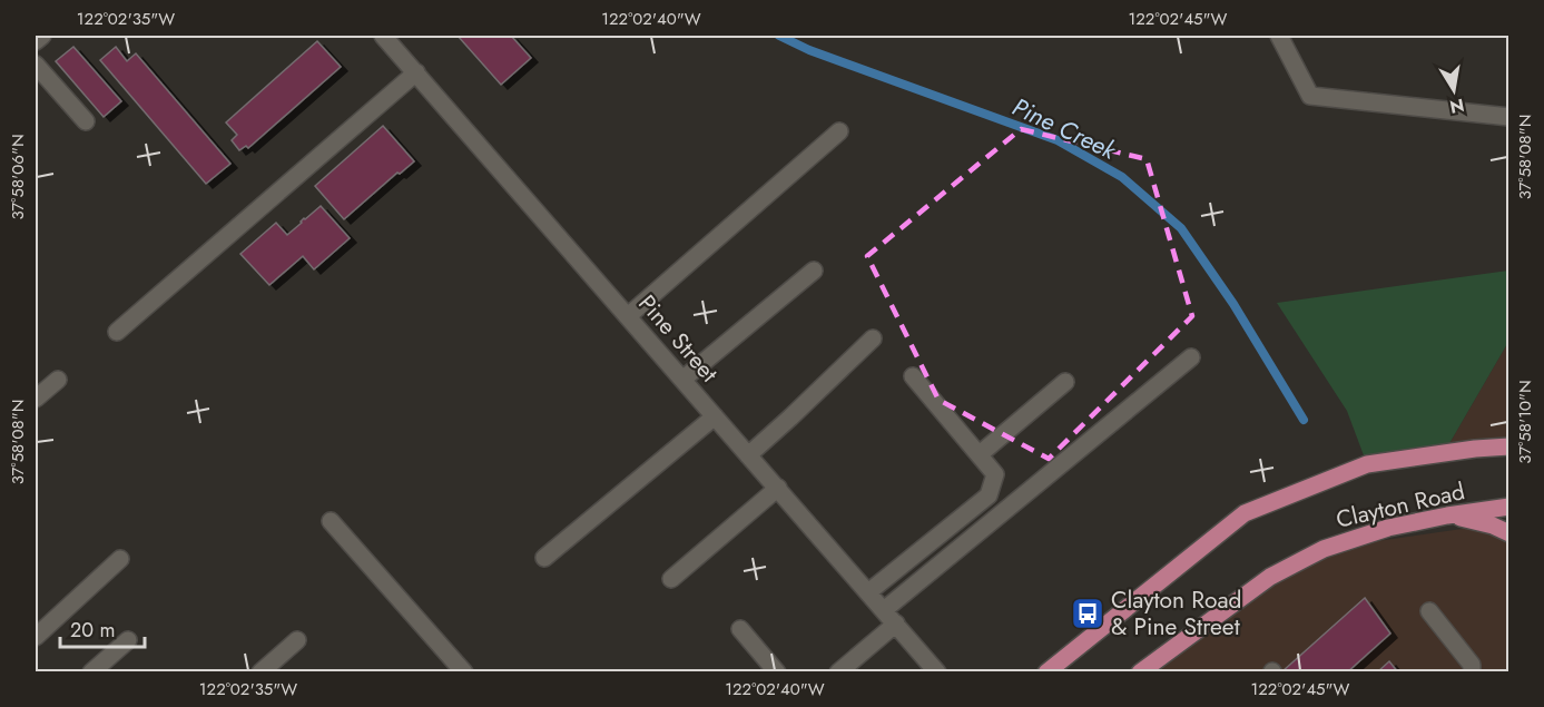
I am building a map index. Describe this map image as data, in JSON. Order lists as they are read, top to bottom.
{
  "streets": {
    "main road": ["Clayton Road"],
    "street": ["Pine Street"]
  },
  "water": ["Pine Creek"],
  "places": {
    "bus stop": ["Clayton Road & Pine Street"]
  },
  "scale_bar": "20 m",
  "north": "bottom",
  "coordinates": [
    "122°02'35\"W",
    "122°02'40\"W",
    "122°02'45\"W",
    "37°58'08\"N",
    "37°58'06\"N",
    "37°58'10\"N"
  ]
}
